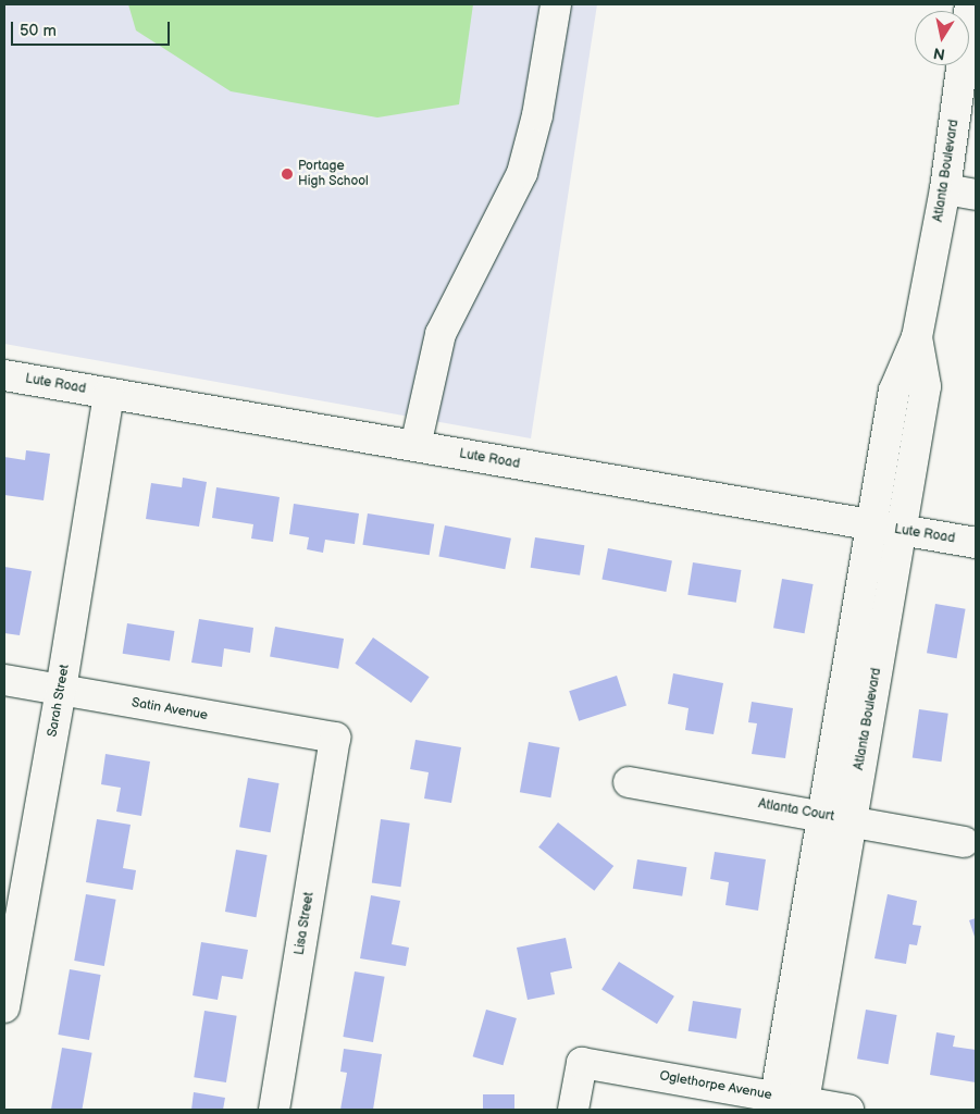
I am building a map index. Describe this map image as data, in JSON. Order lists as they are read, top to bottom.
{
  "streets": {
    "street": [
      "Atlanta Boulevard",
      "Lute Road",
      "Sarah Street",
      "Satin Avenue",
      "Atlanta Court",
      "Lisa Street",
      "Oglethorpe Avenue"
    ]
  },
  "crossings": [
    ["Atlanta Boulevard", "Lute Road"],
    ["Atlanta Boulevard", "Atlanta Court"],
    ["Atlanta Boulevard", "Oglethorpe Avenue"],
    ["Lute Road", "Sarah Street"],
    ["Sarah Street", "Satin Avenue"],
    ["Satin Avenue", "Lisa Street"]
  ],
  "places": ["Portage High School"],
  "scale_bar": "50 m",
  "north": "bottom"
}
